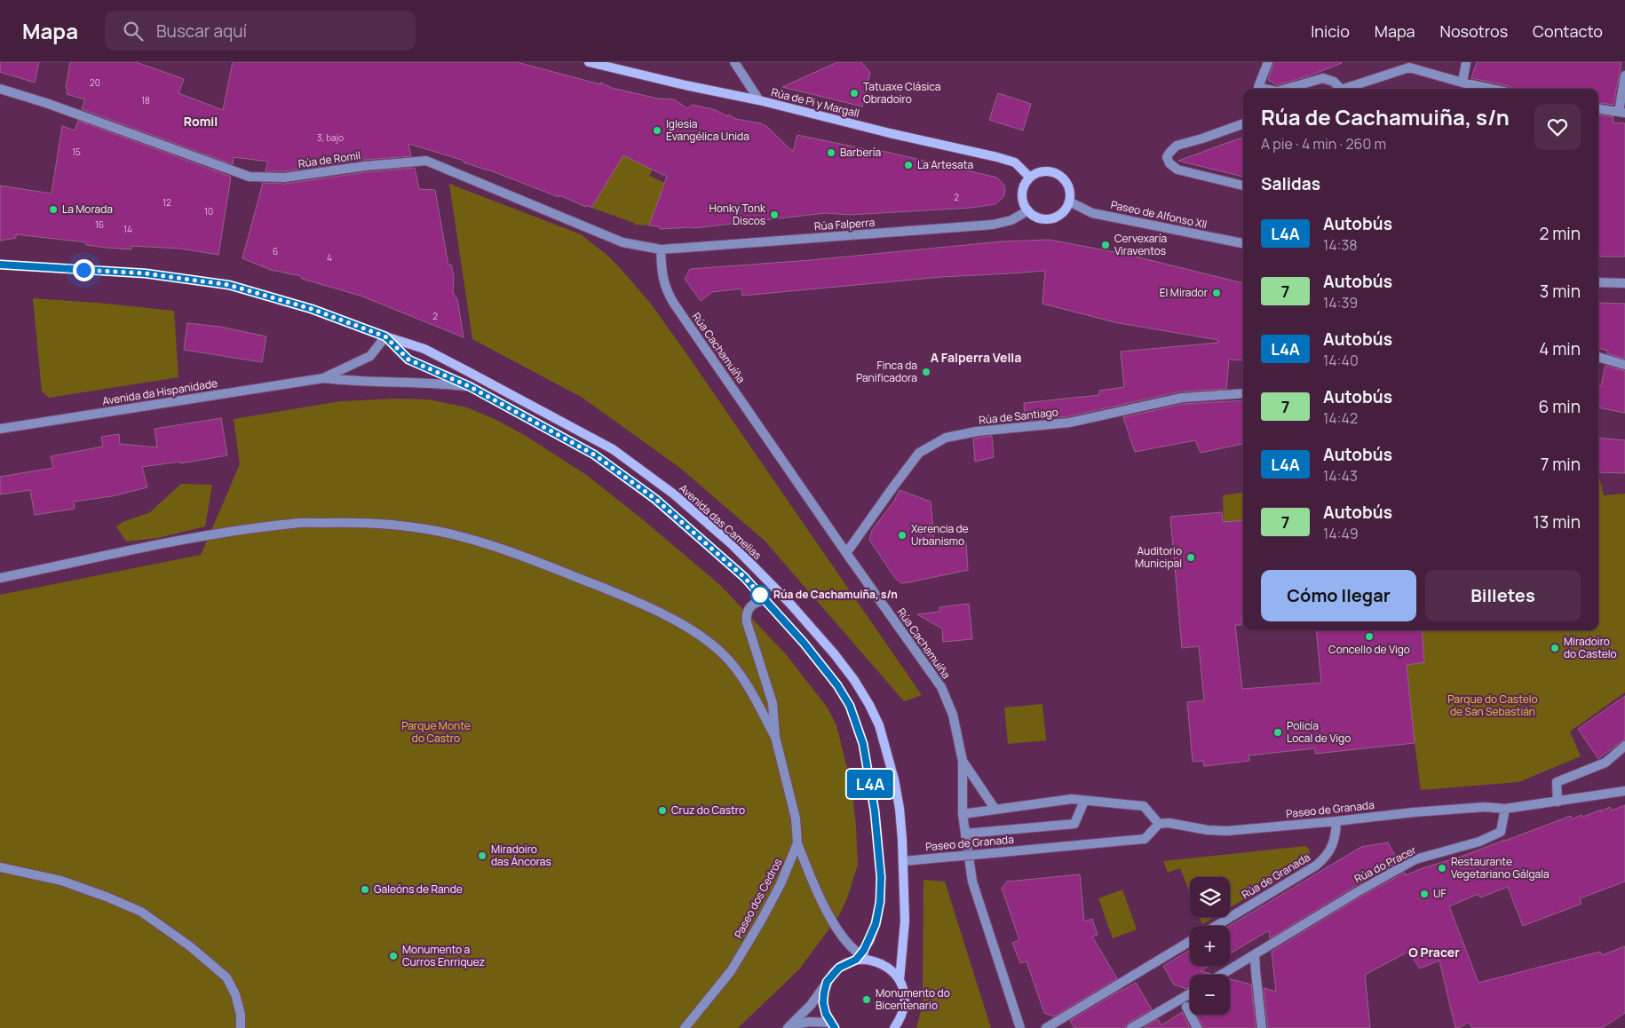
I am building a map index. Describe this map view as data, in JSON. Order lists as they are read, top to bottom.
{
  "streets": {
    "main road": ["Rúa de Pi y Margall", "Avenida das Camelias"],
    "street": [
      "Rúa de Romil",
      "Paseo de Alfonso XII",
      "Rúa Falperra",
      "Rúa Cachamuíña",
      "Avenida da Hispanidade",
      "Rúa de Santiago",
      "Paseo de Granada",
      "Rúa do Pracer",
      "Rúa de Granada",
      "Paseo dos Cedros"
    ]
  },
  "crossings": [
    ["Rúa de Pi y Margall", "Paseo de Alfonso XII"],
    ["Rúa de Pi y Margall", "Rúa Falperra"],
    ["Rúa de Romil", "Rúa Falperra"],
    ["Rúa de Romil", "Rúa Cachamuíña"],
    ["Paseo de Alfonso XII", "Rúa Falperra"],
    ["Rúa Falperra", "Rúa Cachamuíña"],
    ["Rúa Cachamuíña", "Rúa de Santiago"],
    ["Avenida da Hispanidade", "Avenida das Camelias"],
    ["Avenida das Camelias", "Paseo de Granada"],
    ["Paseo de Granada", "Rúa do Pracer"],
    ["Paseo de Granada", "Rúa de Granada"]
  ],
  "districts": ["Romil", "A Falperra Vella", "O Pracer"],
  "parks": ["Parque do Castelo de San Sebastián", "Parque Monte do Castro"],
  "places": [
    "Tatuaxe Clásica Obradoiro",
    "Iglesia Evangélica Unida",
    "Barbería",
    "La Artesata",
    "La Morada",
    "Honky Tonk Discos",
    "Cervexaría Viraventos",
    "El Mirador",
    "Finca da Panificadora",
    "Xerencia de Urbanismo",
    "Auditorio Municipal",
    "Rúa de Cachamuiña, s/n",
    "Concello de Vigo",
    "Miradoiro do Castelo",
    "Policía Local de Vigo",
    "Cruz do Castro",
    "Miradoiro das Áncoras",
    "Restaurante Vegetariano Gálgala",
    "Galeóns de Rande",
    "UF",
    "Monumento a Curros Enrriquez",
    "Monumento do Bicentenario"
  ],
  "lines": ["bus line L4A"],
  "house_numbers": [
    "20",
    "18",
    "3, bajo",
    "15",
    "2",
    "12",
    "10",
    "16",
    "14",
    "6",
    "4",
    "2"
  ],
  "page": {
    "header": "Mapa",
    "search": "Buscar aquí",
    "nav": [
      "Inicio",
      "Mapa",
      "Nosotros",
      "Contacto"
    ],
    "on_map": "L4A",
    "heading": [
      ["Rúa de Cachamuiña, s/n", "A pie · 4 min · 260 m"],
      "Salidas"
    ],
    "list": [
      {
        "mark": "L4A",
        "name": "Autobús",
        "note": "14:38",
        "value": "2 min"
      },
      {
        "mark": "7",
        "name": "Autobús",
        "note": "14:39",
        "value": "3 min"
      },
      {
        "mark": "L4A",
        "name": "Autobús",
        "note": "14:40",
        "value": "4 min"
      },
      {
        "mark": "7",
        "name": "Autobús",
        "note": "14:42",
        "value": "6 min"
      },
      {
        "mark": "L4A",
        "name": "Autobús",
        "note": "14:43",
        "value": "7 min"
      },
      {
        "mark": "7",
        "name": "Autobús",
        "note": "14:49",
        "value": "13 min"
      }
    ],
    "buttons": ["Cómo llegar", "Billetes"],
    "map_buttons": ["+", "−"]
  }
}
